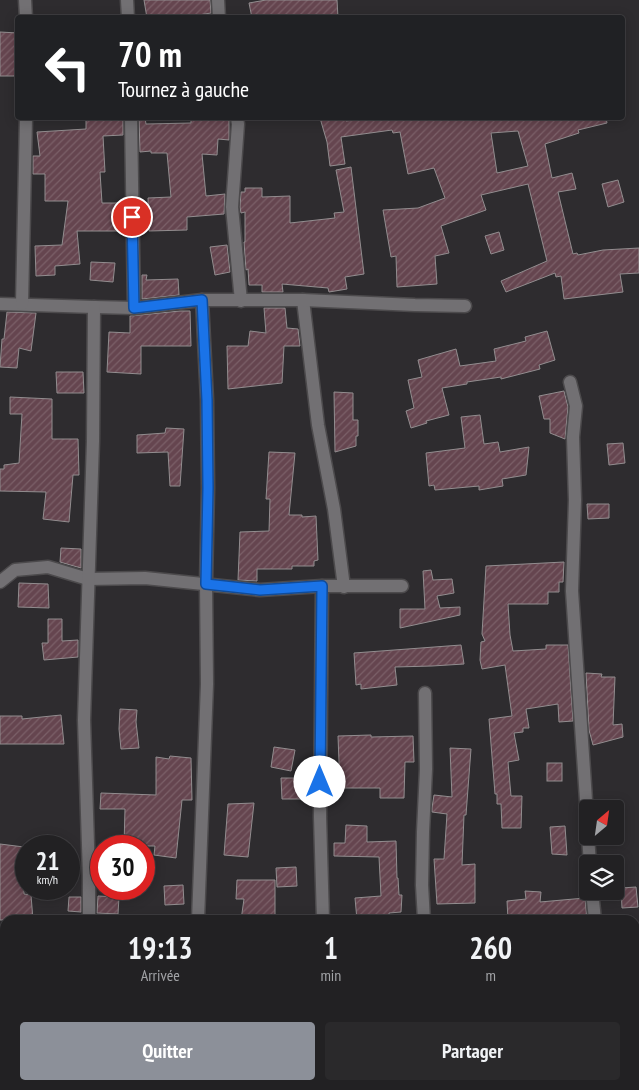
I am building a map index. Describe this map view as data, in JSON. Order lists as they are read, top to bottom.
{
  "north": "top right",
  "page": {
    "turn": ["70 m", "Tournez à gauche"],
    "speed": "21 km/h",
    "limit": "30",
    "eta": [
      "19:13",
      "Arrivée",
      "1",
      "min",
      "260",
      "m"
    ],
    "buttons": ["Quitter", "Partager"]
  }
}
